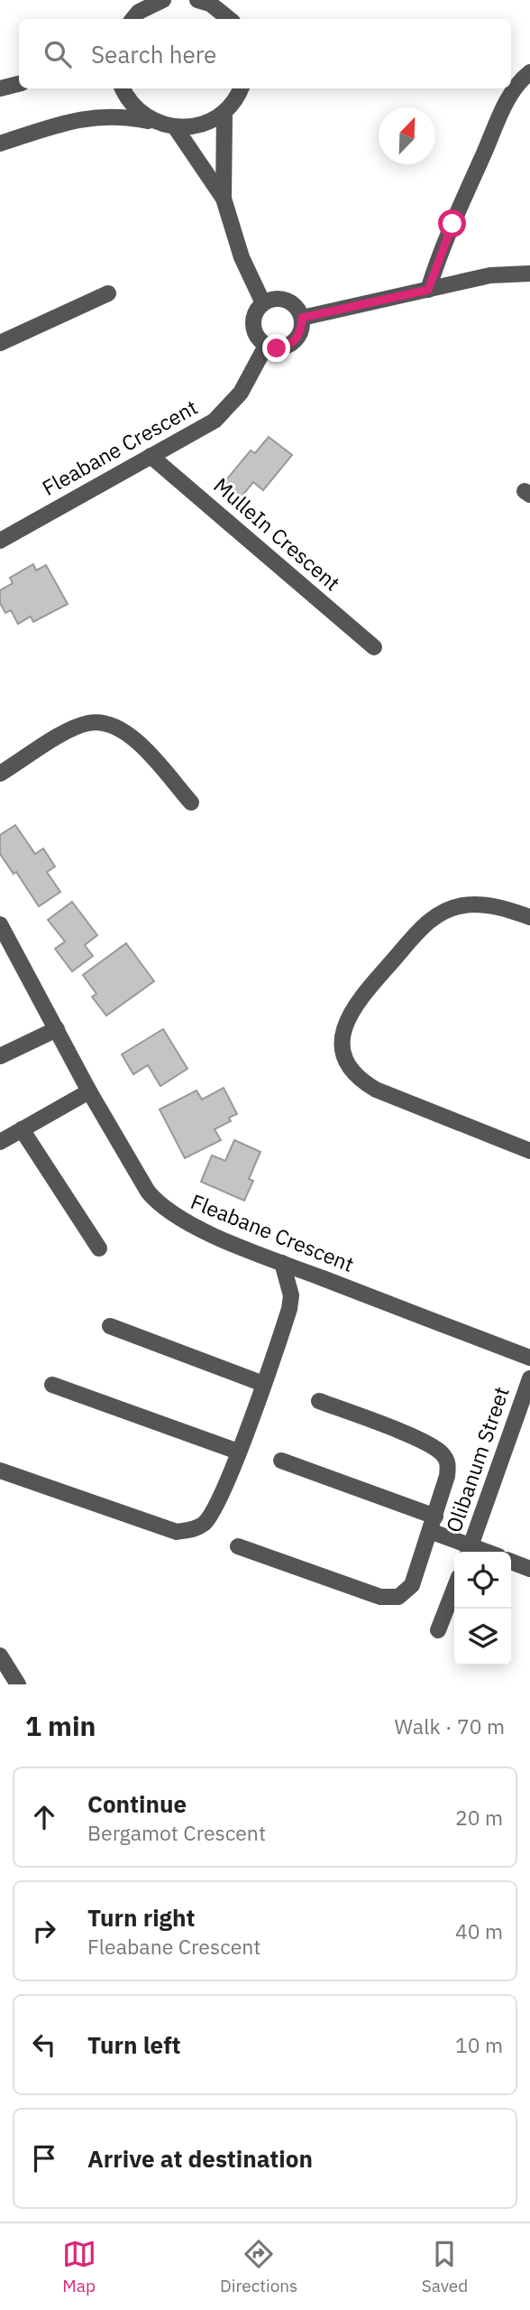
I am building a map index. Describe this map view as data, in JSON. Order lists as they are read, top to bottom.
{
  "streets": {
    "street": ["Fleabane Crescent", "MulleIn Crescent", "Olibanum Street"]
  },
  "crossings": [
    ["Fleabane Crescent", "MulleIn Crescent"]
  ],
  "north": "top right",
  "page": {
    "search": "Search here",
    "heading": ["1 min", "Walk · 70 m"],
    "list": [
      ["Continue", "Bergamot Crescent", "20 m"],
      ["Turn right", "Fleabane Crescent", "40 m"],
      ["Turn left", "10 m"],
      "Arrive at destination"
    ],
    "nav": ["Map", "Directions", "Saved"]
  }
}
